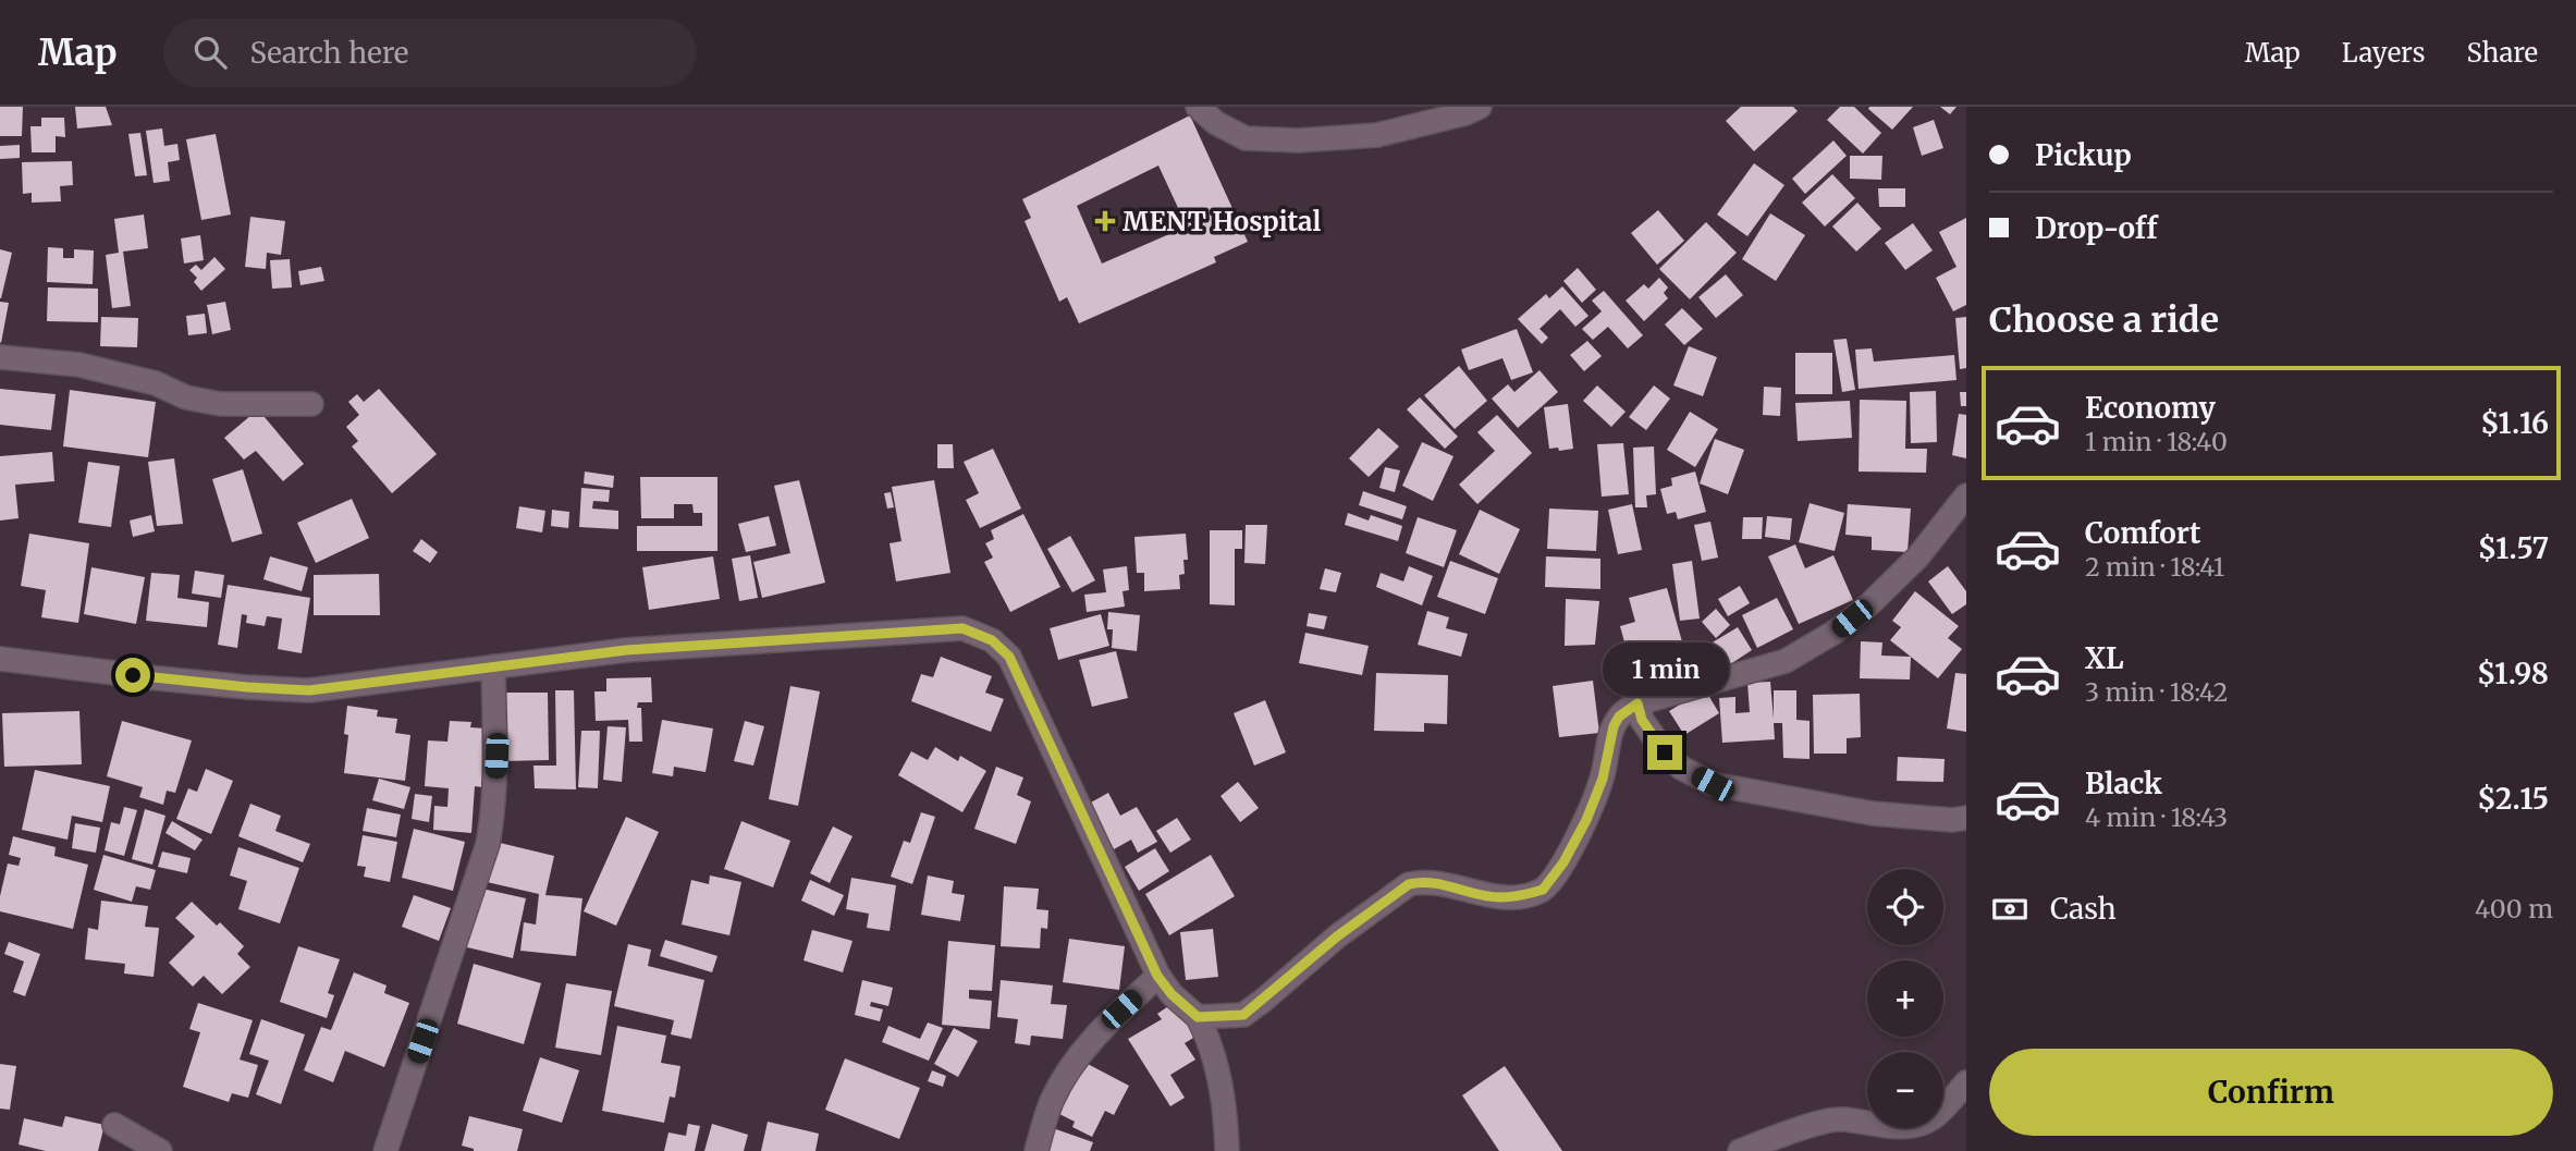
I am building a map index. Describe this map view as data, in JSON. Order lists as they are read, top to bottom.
{
  "places": {
    "health": ["MENT Hospital"]
  },
  "page": {
    "header": "Map",
    "search": "Search here",
    "nav": ["Map", "Layers", "Share"],
    "banner": ["Pickup", "Drop-off"],
    "heading": "Choose a ride",
    "list": [
      {
        "name": "Economy",
        "note": "1 min · 18:40",
        "value": "$1.16"
      },
      {
        "name": "Comfort",
        "note": "2 min · 18:41",
        "value": "$1.57"
      },
      {
        "name": "XL",
        "note": "3 min · 18:42",
        "value": "$1.98"
      },
      {
        "name": "Black",
        "note": "4 min · 18:43",
        "value": "$2.15"
      }
    ],
    "bubble": "1 min",
    "pay": ["Cash", "400 m"],
    "map_buttons": ["+", "−"],
    "buttons": "Confirm"
  }
}
